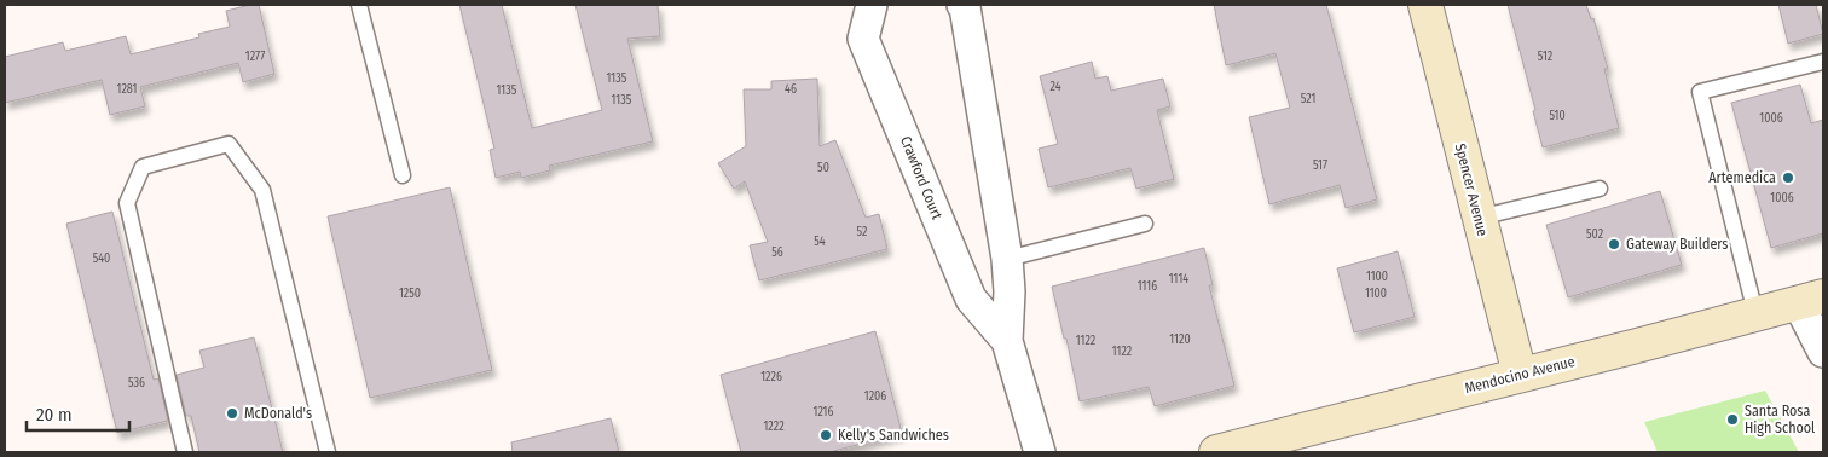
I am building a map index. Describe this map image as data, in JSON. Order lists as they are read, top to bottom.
{
  "streets": {
    "main road": ["Spencer Avenue", "Mendocino Avenue"],
    "street": ["Crawford Court"]
  },
  "crossings": [
    ["Spencer Avenue", "Mendocino Avenue"]
  ],
  "places": [
    "Artemedica",
    "Gateway Builders",
    "McDonald's",
    "Santa Rosa High School",
    "Kelly's Sandwiches"
  ],
  "house_numbers": [
    "1277",
    "512",
    "1135",
    "24",
    "1281",
    "46",
    "1135",
    "521",
    "1135",
    "510",
    "1006",
    "517",
    "50",
    "1006",
    "52",
    "502",
    "54",
    "56",
    "540",
    "1100",
    "1114",
    "1116",
    "1250",
    "1100",
    "1120",
    "1122",
    "1122",
    "1226",
    "536",
    "1206",
    "1216",
    "1222"
  ],
  "scale_bar": "20 m"
}
